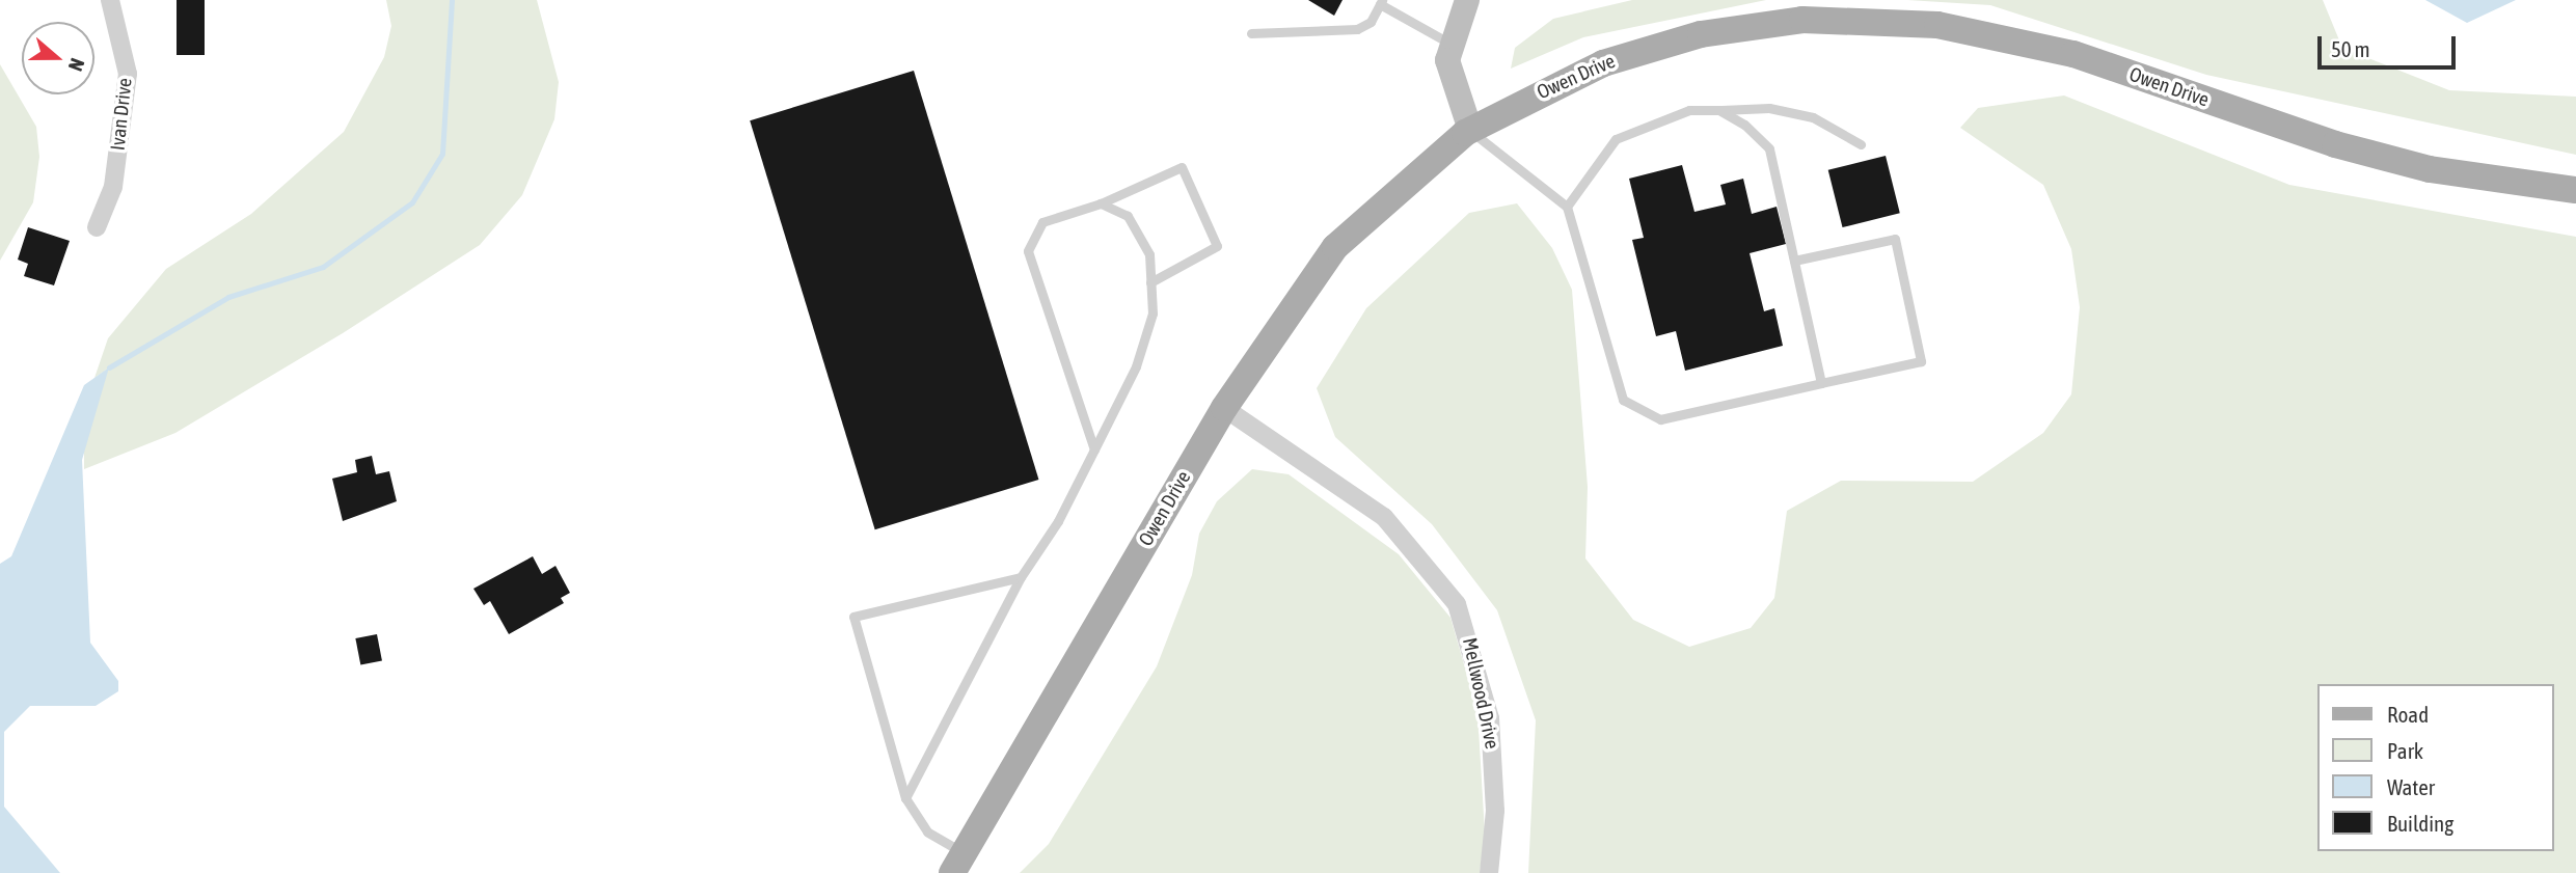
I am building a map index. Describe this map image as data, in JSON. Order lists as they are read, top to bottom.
{
  "streets": {
    "main road": ["Owen Drive"],
    "street": ["Ivan Drive", "Mellwood Drive"]
  },
  "crossings": [
    ["Owen Drive", "Mellwood Drive"]
  ],
  "legend": [
    "Road",
    "Park",
    "Water",
    "Building"
  ],
  "scale_bar": "50 m",
  "north": "right"
}
